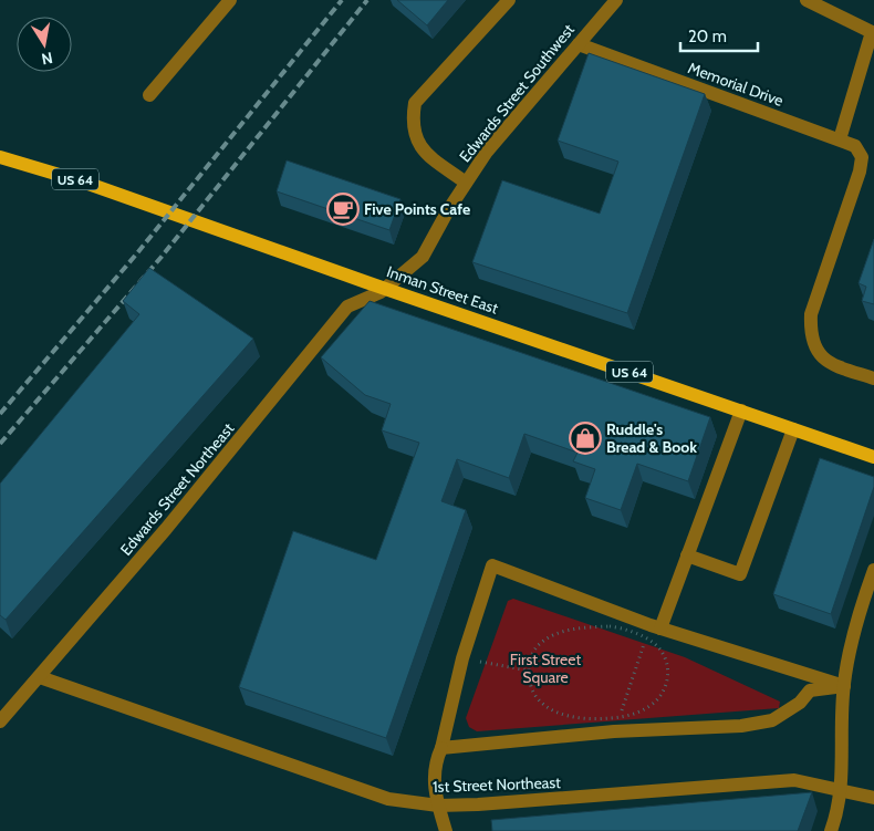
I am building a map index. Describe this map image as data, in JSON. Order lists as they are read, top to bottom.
{
  "streets": {
    "main road": ["US 64", "Inman Street East"],
    "street": [
      "Memorial Drive",
      "Edwards Street Southwest",
      "Edwards Street Northeast",
      "1st Street Northeast"
    ]
  },
  "crossings": [
    ["Memorial Drive", "Edwards Street Southwest"],
    ["Edwards Street Southwest", "Inman Street East"],
    ["Edwards Street Southwest", "Edwards Street Northeast"],
    ["Inman Street East", "Edwards Street Northeast"],
    ["Edwards Street Northeast", "1st Street Northeast"]
  ],
  "parks": ["First Street Square"],
  "places": {
    "cafe": ["Five Points Cafe"],
    "shop": ["Ruddle's Bread & Book"]
  },
  "scale_bar": "20 m",
  "north": "bottom"
}
